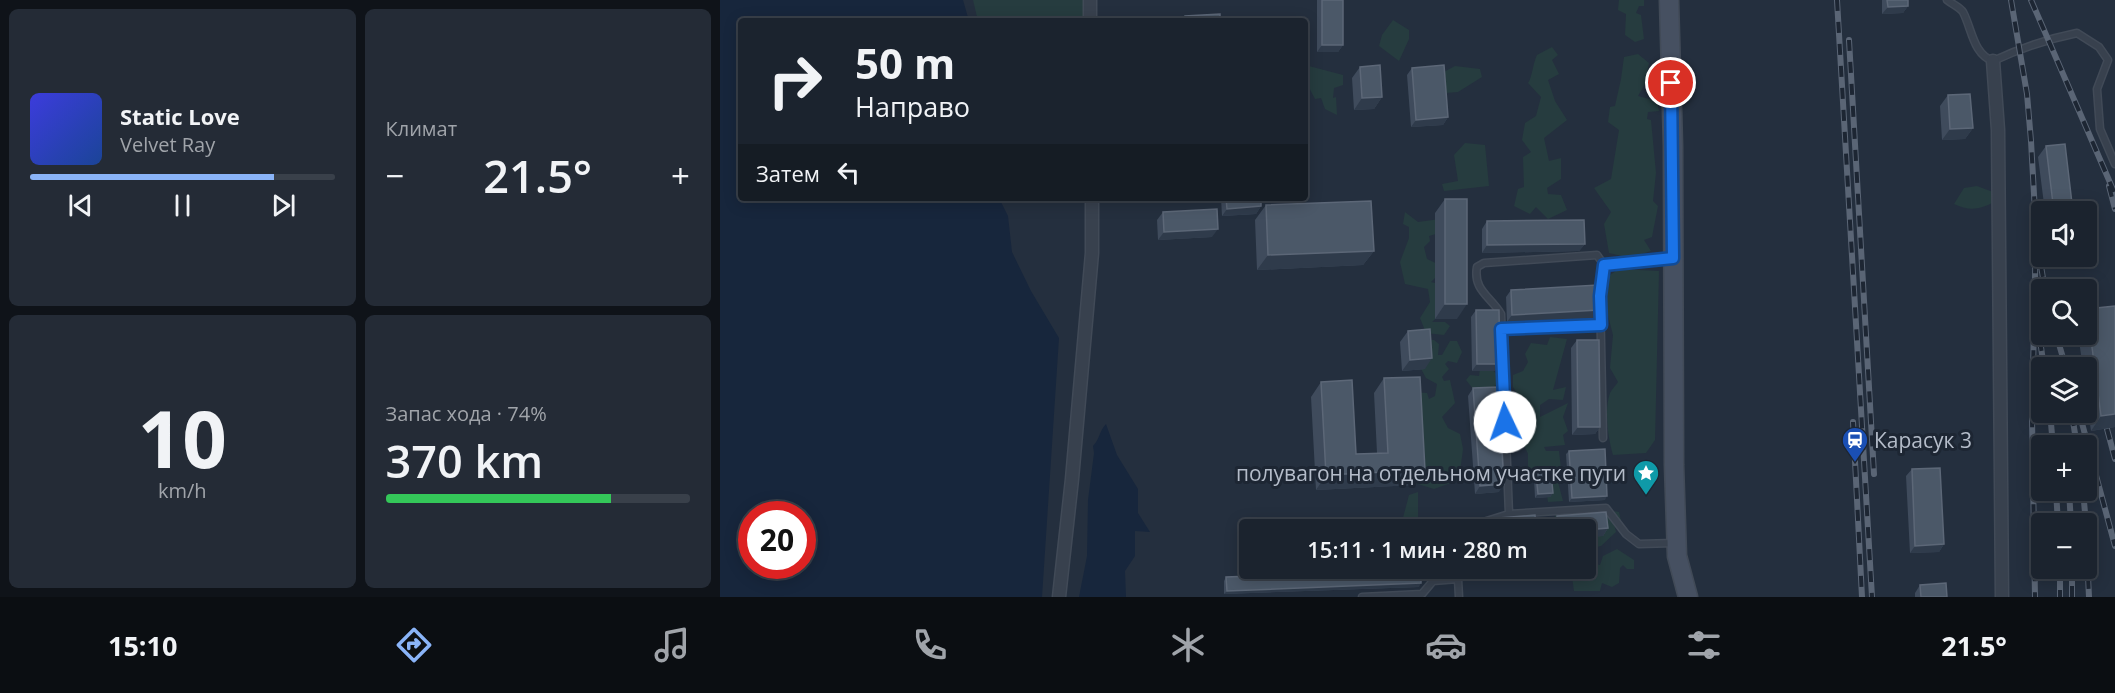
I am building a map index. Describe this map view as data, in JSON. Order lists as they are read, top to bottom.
{
  "places": {
    "station": ["Карасук 3"],
    "place": ["полувагон на отдельном участке пути"]
  },
  "page": {
    "tile": [
      "Климат",
      ["10", "km/h"],
      ["Запас хода · 74%", "370 km"]
    ],
    "turn": ["50 m", "Направо"],
    "song": ["Static Love", "Velvet Ray"],
    "then": "Затем",
    "heat": ["−", "21.5°", "+"],
    "map_buttons": ["+", "−"],
    "limit": "20",
    "trip": "15:11 · 1 мин · 280 m",
    "tabs": ["15:10", "21.5°"]
  }
}
